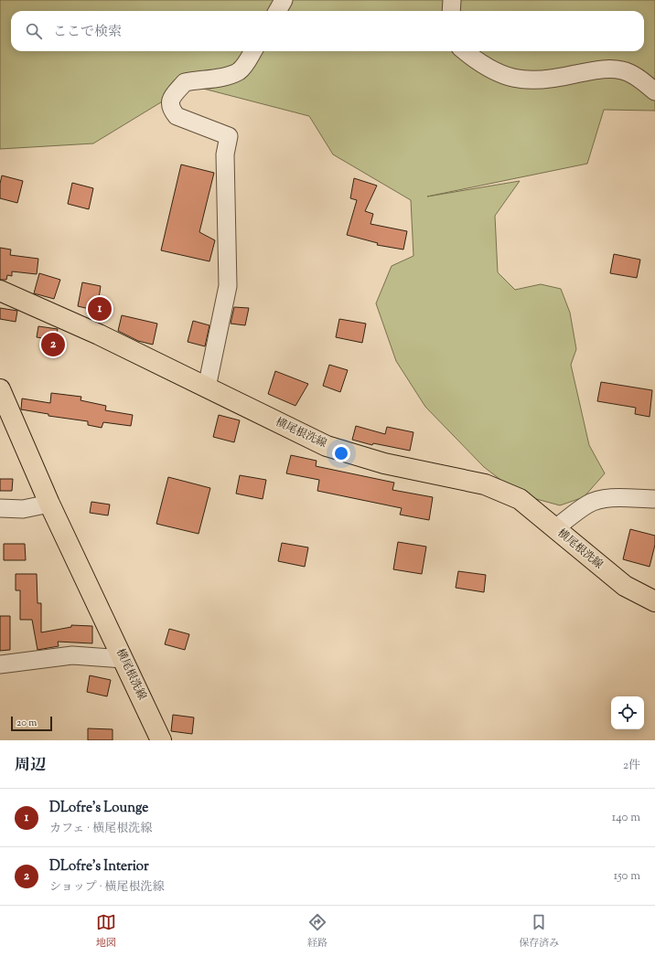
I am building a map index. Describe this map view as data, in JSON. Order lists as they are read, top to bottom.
{
  "streets": {
    "main road": ["横尾根洗線"]
  },
  "scale_bar": "20 m",
  "page": {
    "search": "ここで検索",
    "pins": ["1", "2"],
    "scale": "20 m",
    "heading": ["周辺", "2件"],
    "list": [
      {
        "mark": "1",
        "name": "DLofre's Lounge",
        "note": "カフェ · 横尾根洗線",
        "value": "140 m"
      },
      {
        "mark": "2",
        "name": "DLofre's Interior",
        "note": "ショップ · 横尾根洗線",
        "value": "150 m"
      }
    ],
    "nav": ["地図", "経路", "保存済み"]
  }
}
